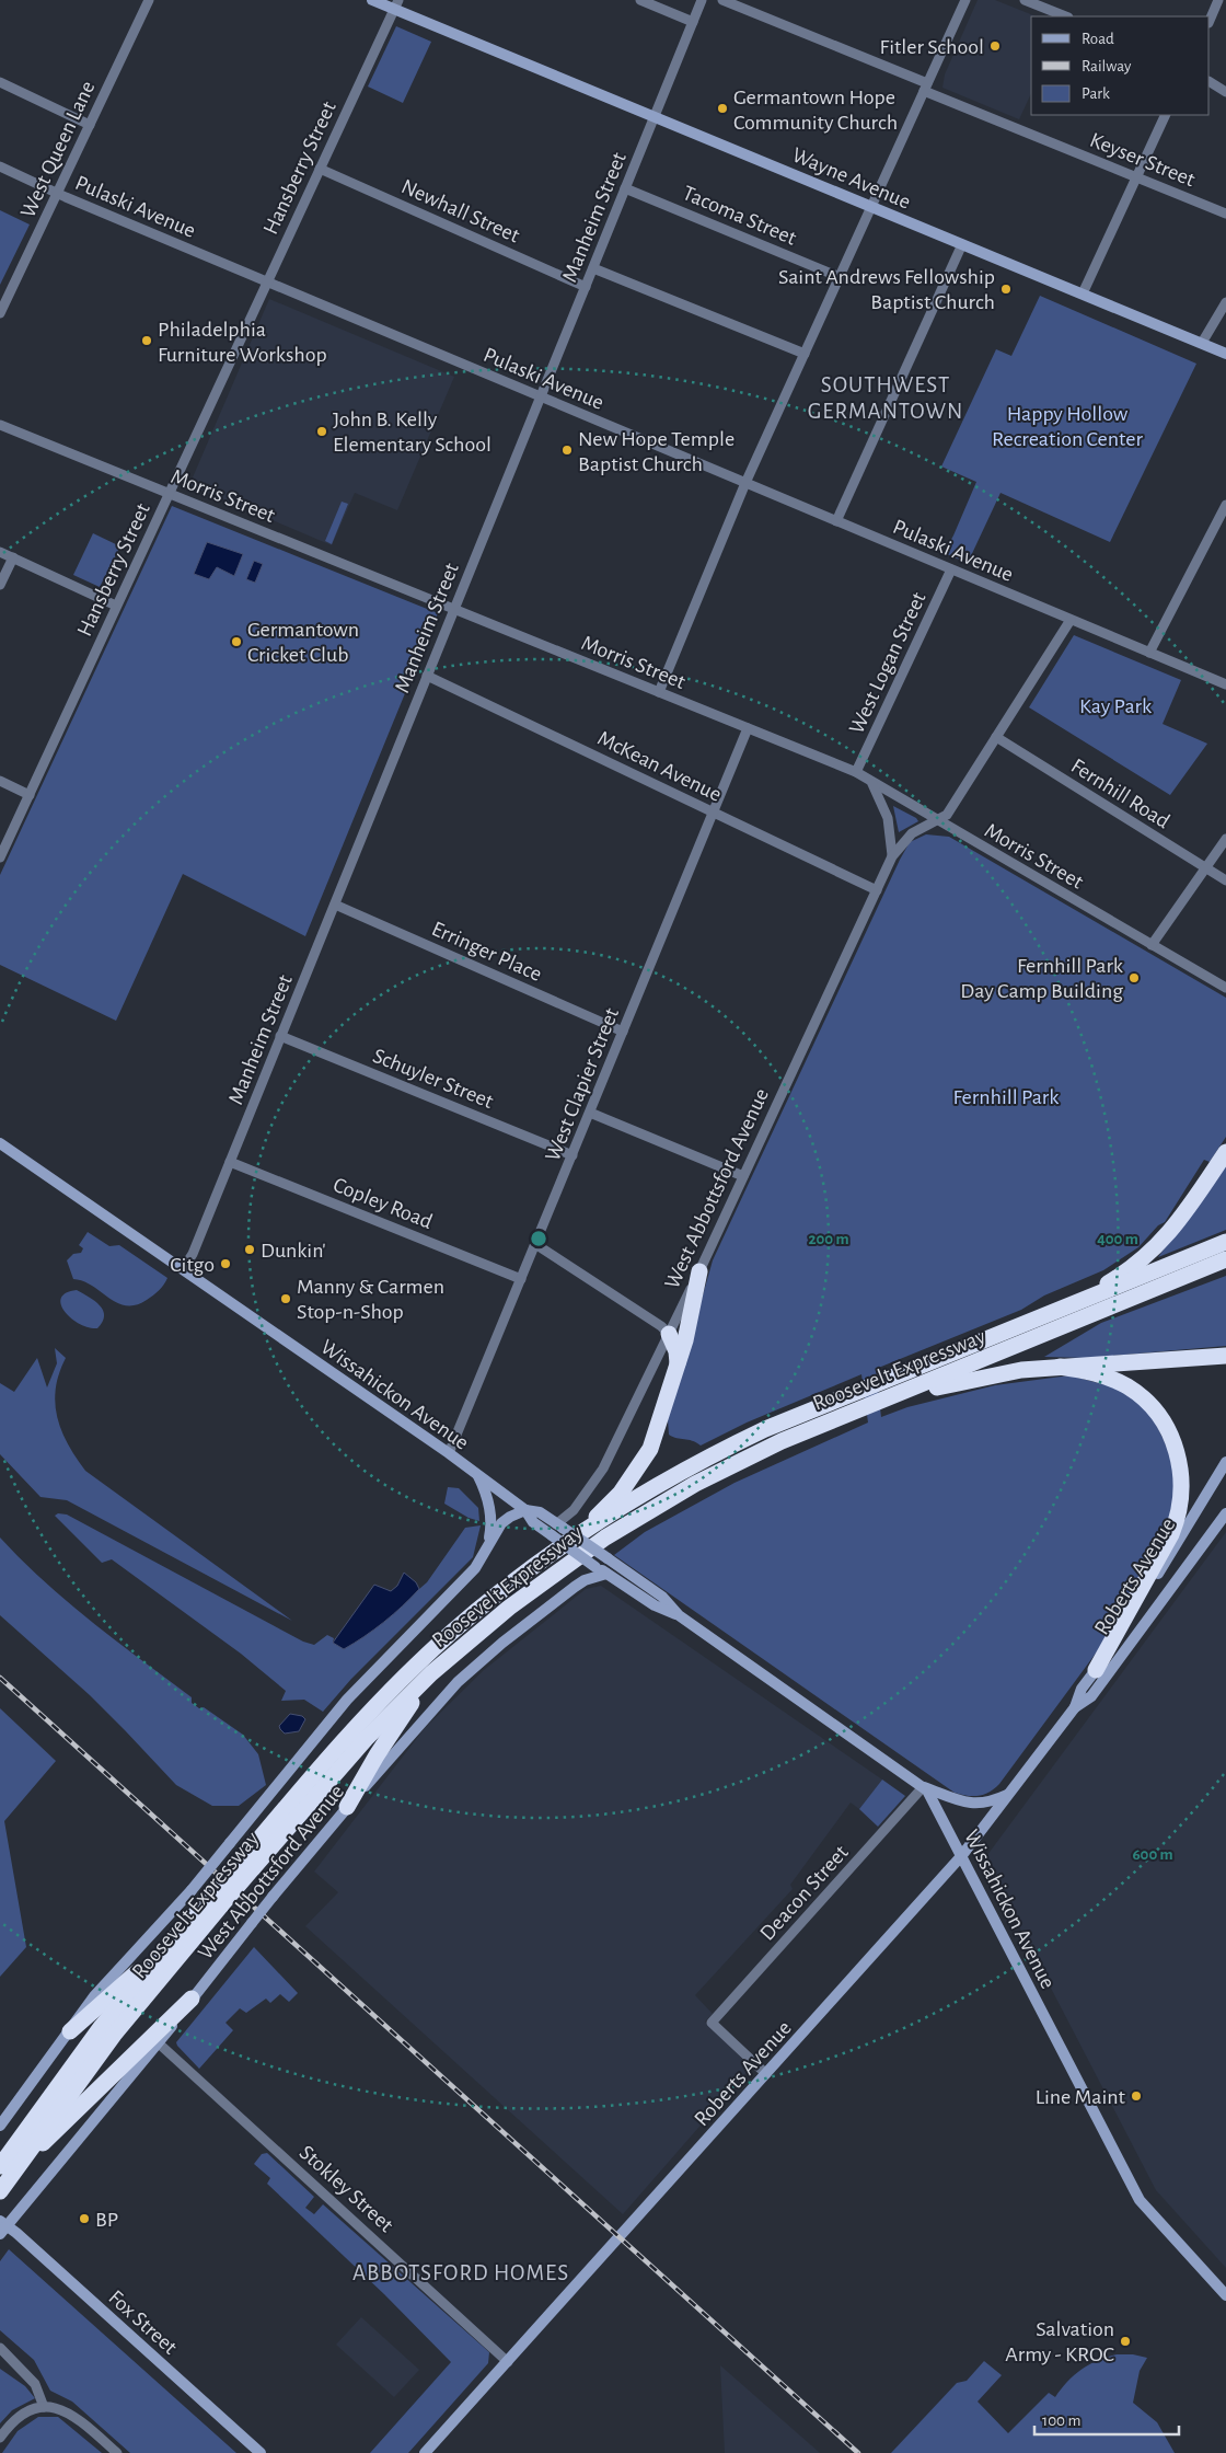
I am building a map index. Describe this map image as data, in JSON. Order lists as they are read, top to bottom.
{
  "streets": {
    "highway": ["Roosevelt Expressway"],
    "street": [
      "West Queen Lane",
      "Keyser Street",
      "Hansberry Street",
      "Wayne Avenue",
      "Pulaski Avenue",
      "Newhall Street",
      "Tacoma Street",
      "Manheim Street",
      "Morris Street",
      "West Logan Street",
      "McKean Avenue",
      "Fernhill Road",
      "Erringer Place",
      "Schuyler Street",
      "West Clapier Street",
      "West Abbottsford Avenue",
      "Copley Road",
      "Wissahickon Avenue",
      "Roberts Avenue",
      "Deacon Street",
      "Stokley Street",
      "Fox Street"
    ]
  },
  "crossings": [
    ["West Queen Lane", "Pulaski Avenue"],
    ["Hansberry Street", "Wayne Avenue"],
    ["Hansberry Street", "Pulaski Avenue"],
    ["Hansberry Street", "Newhall Street"],
    ["Hansberry Street", "Morris Street"],
    ["Wayne Avenue", "Manheim Street"],
    ["Pulaski Avenue", "Manheim Street"],
    ["Pulaski Avenue", "West Logan Street"],
    ["Pulaski Avenue", "West Abbottsford Avenue"],
    ["Newhall Street", "Manheim Street"],
    ["Tacoma Street", "Manheim Street"],
    ["Manheim Street", "Morris Street"],
    ["Manheim Street", "McKean Avenue"],
    ["Manheim Street", "Erringer Place"],
    ["Manheim Street", "Schuyler Street"],
    ["Manheim Street", "Copley Road"],
    ["Manheim Street", "Wissahickon Avenue"],
    ["Morris Street", "West Logan Street"],
    ["Morris Street", "West Clapier Street"],
    ["Morris Street", "West Abbottsford Avenue"],
    ["McKean Avenue", "West Clapier Street"],
    ["McKean Avenue", "West Abbottsford Avenue"],
    ["Fernhill Road", "West Abbottsford Avenue"],
    ["Erringer Place", "West Clapier Street"],
    ["Schuyler Street", "West Clapier Street"],
    ["West Clapier Street", "Copley Road"],
    ["West Clapier Street", "Wissahickon Avenue"],
    ["West Abbottsford Avenue", "Wissahickon Avenue"],
    ["West Abbottsford Avenue", "Stokley Street"],
    ["West Abbottsford Avenue", "Fox Street"],
    ["Wissahickon Avenue", "Roberts Avenue"],
    ["Wissahickon Avenue", "Deacon Street"],
    ["Roberts Avenue", "Deacon Street"],
    ["Roberts Avenue", "Stokley Street"]
  ],
  "districts": ["SOUTHWEST GERMANTOWN", "ABBOTSFORD HOMES"],
  "parks": ["Happy Hollow Recreation Center", "Kay Park", "Fernhill Park"],
  "places": [
    "Fitler School",
    "Germantown Hope Community Church",
    "Saint Andrews Fellowship Baptist Church",
    "Philadelphia Furniture Workshop",
    "John B. Kelly Elementary School",
    "New Hope Temple Baptist Church",
    "Germantown Cricket Club",
    "Fernhill Park Day Camp Building",
    "Dunkin'",
    "Citgo",
    "Manny & Carmen Stop-n-Shop",
    "Line Maint",
    "BP",
    "Salvation Army - KROC"
  ],
  "legend": ["Road", "Railway", "Park"],
  "scale_bar": "100 m",
  "rings": ["200 m", "400 m", "600 m"]
}
